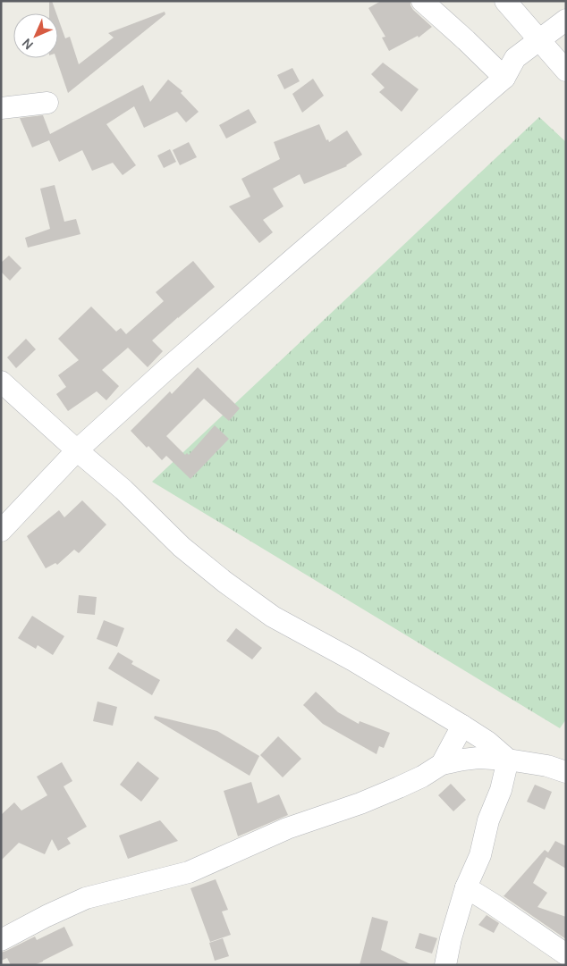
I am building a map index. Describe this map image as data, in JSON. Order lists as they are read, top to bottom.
{
  "north": "bottom left"
}
